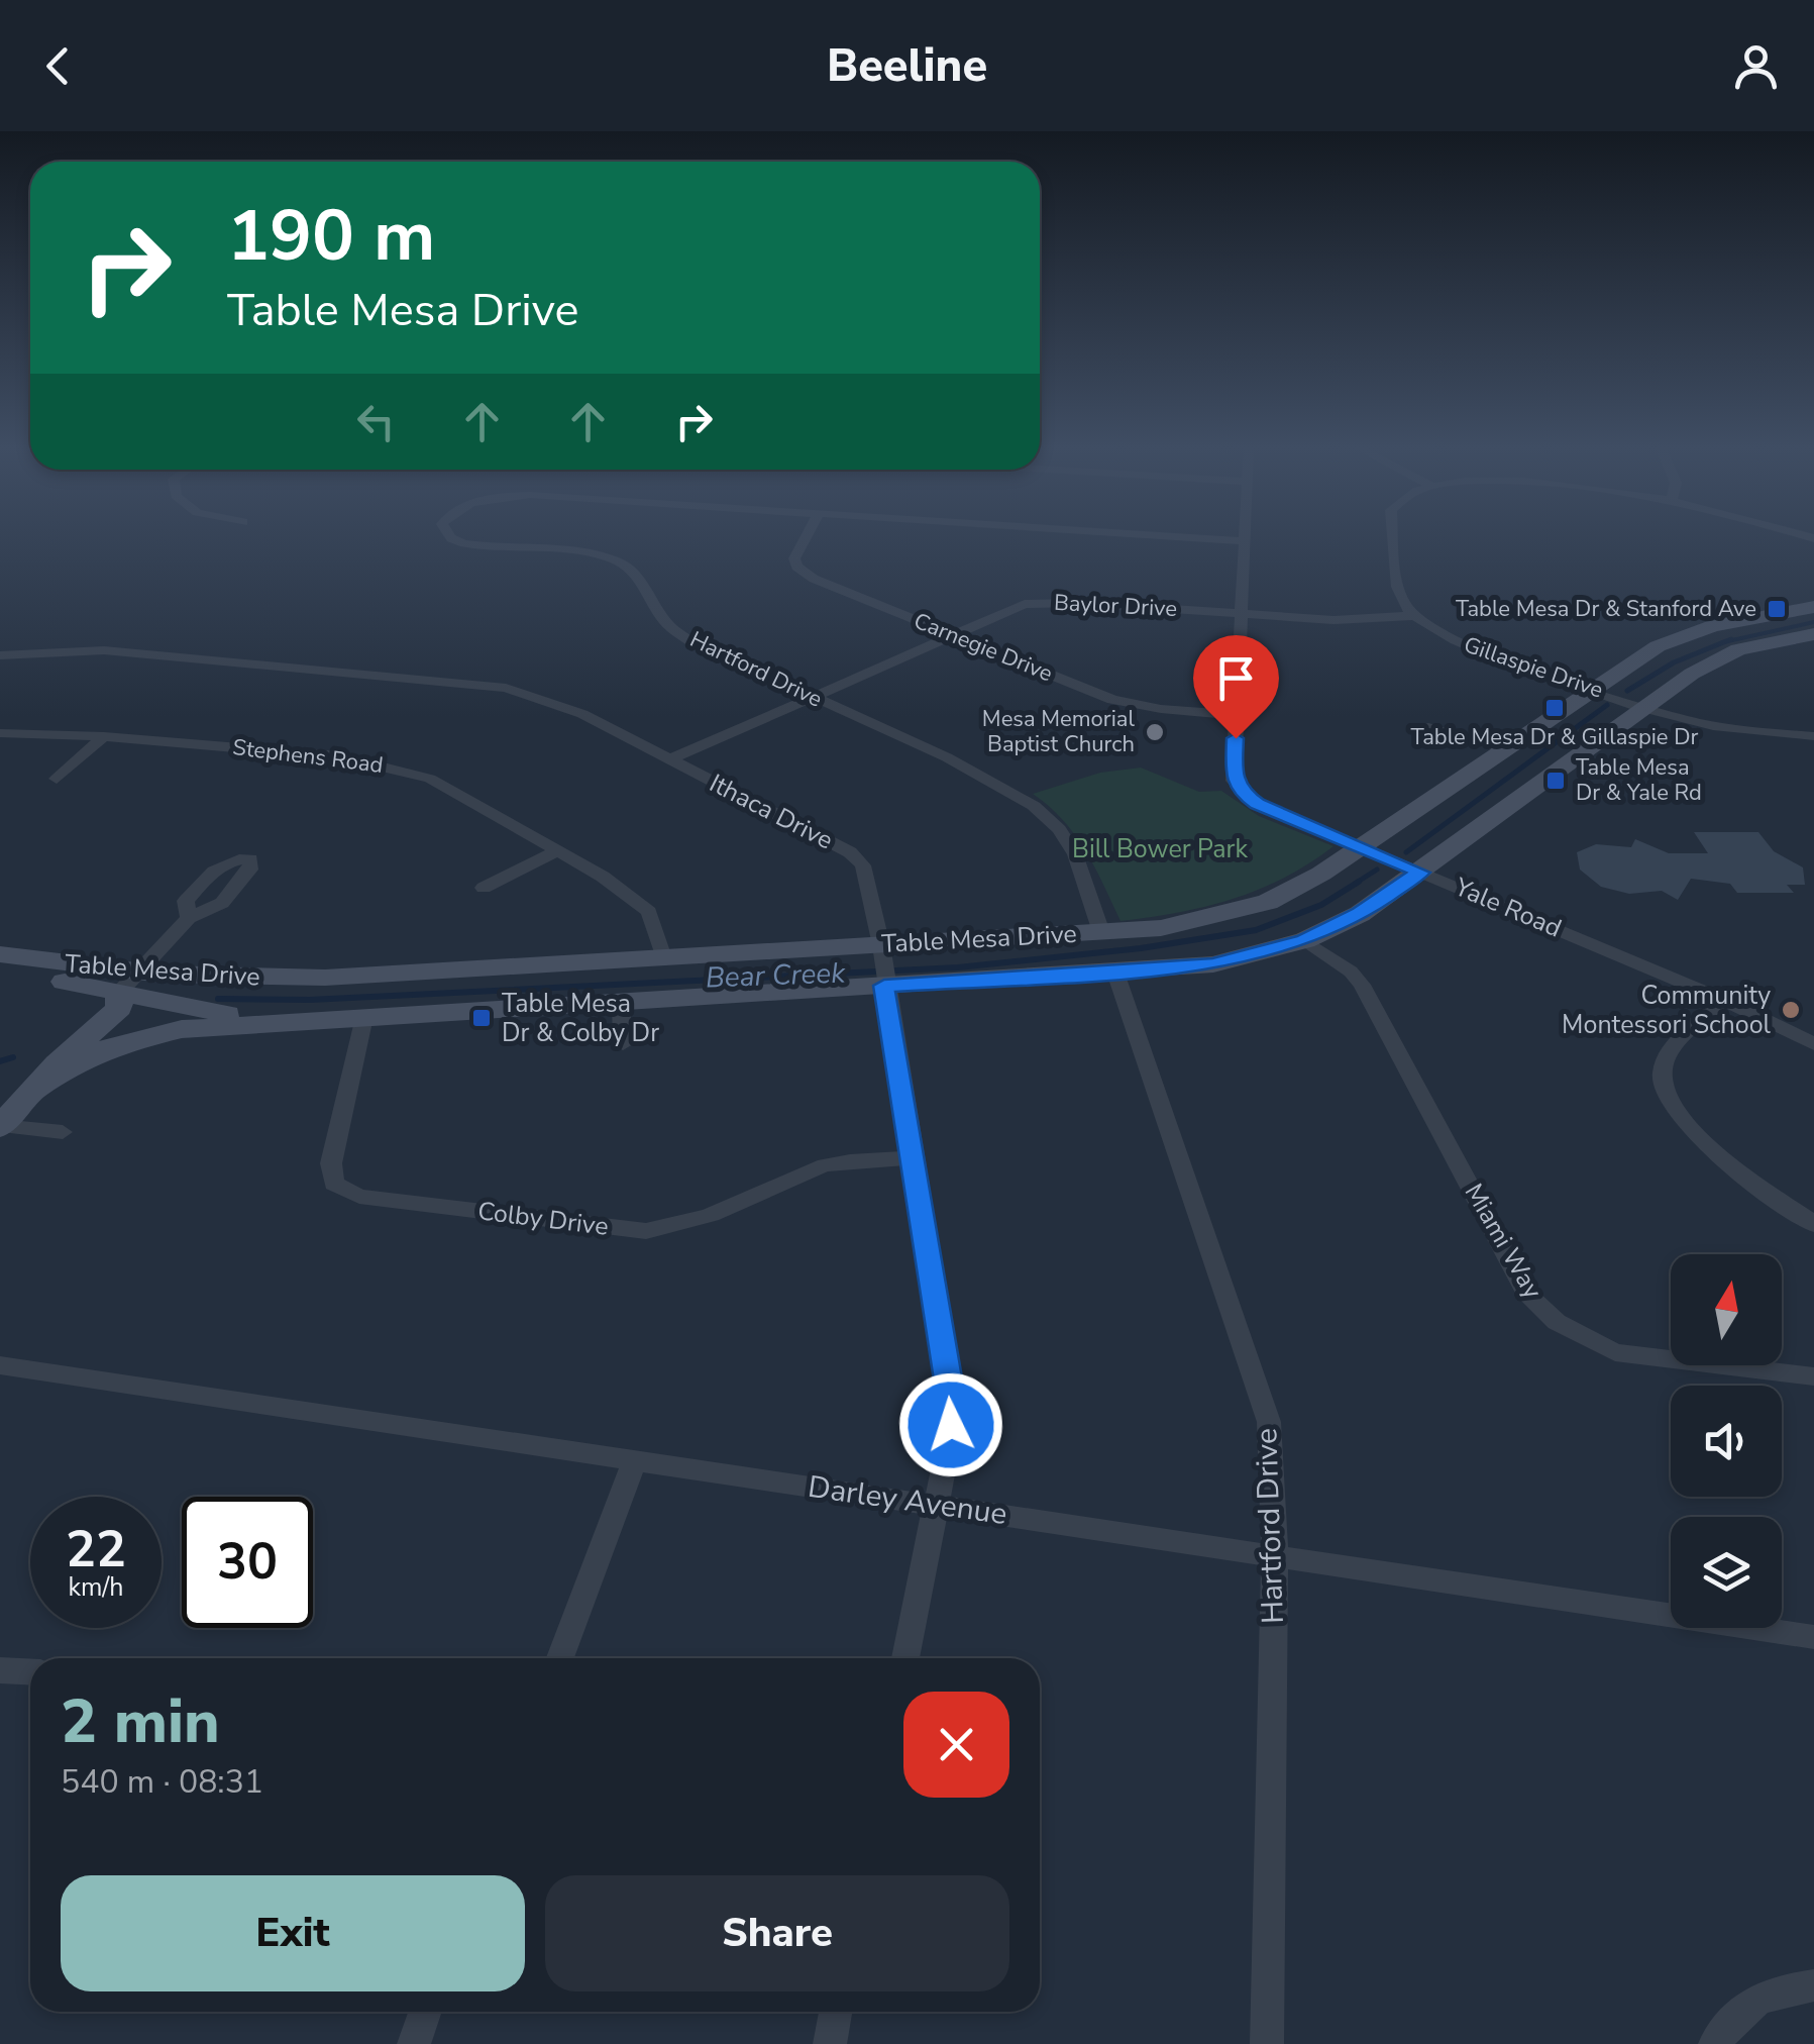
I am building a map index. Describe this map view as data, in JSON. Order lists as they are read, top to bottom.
{
  "streets": {
    "street": [
      "Baylor Drive",
      "Carnegie Drive",
      "Gillaspie Drive",
      "Hartford Drive",
      "Stephens Road",
      "Ithaca Drive",
      "Yale Road",
      "Table Mesa Drive",
      "Colby Drive",
      "Miami Way",
      "Darley Avenue"
    ]
  },
  "crossings": [
    ["Baylor Drive", "Carnegie Drive"],
    ["Baylor Drive", "Gillaspie Drive"],
    ["Baylor Drive", "Hartford Drive"],
    ["Baylor Drive", "Ithaca Drive"],
    ["Baylor Drive", "Yale Road"],
    ["Carnegie Drive", "Yale Road"],
    ["Gillaspie Drive", "Table Mesa Drive"],
    ["Hartford Drive", "Yale Road"],
    ["Hartford Drive", "Table Mesa Drive"],
    ["Hartford Drive", "Darley Avenue"],
    ["Stephens Road", "Table Mesa Drive"],
    ["Ithaca Drive", "Table Mesa Drive"],
    ["Ithaca Drive", "Colby Drive"],
    ["Ithaca Drive", "Darley Avenue"],
    ["Yale Road", "Table Mesa Drive"],
    ["Table Mesa Drive", "Colby Drive"],
    ["Table Mesa Drive", "Miami Way"]
  ],
  "water": ["Bear Creek"],
  "parks": ["Bill Bower Park"],
  "places": {
    "transit": [
      "Table Mesa Dr & Stanford Ave",
      "Table Mesa Dr & Gillaspie Dr",
      "Table Mesa Dr & Yale Rd",
      "Table Mesa Dr & Colby Dr"
    ],
    "other": ["Mesa Memorial Baptist Church", "Community Montessori School"]
  },
  "north": "top",
  "page": {
    "header": "Beeline",
    "turn": ["190 m", "Table Mesa Drive"],
    "speed": "22 km/h",
    "limit": "30",
    "heading": ["2 min", "540 m · 08:31"],
    "buttons": ["Exit", "Share"]
  }
}
